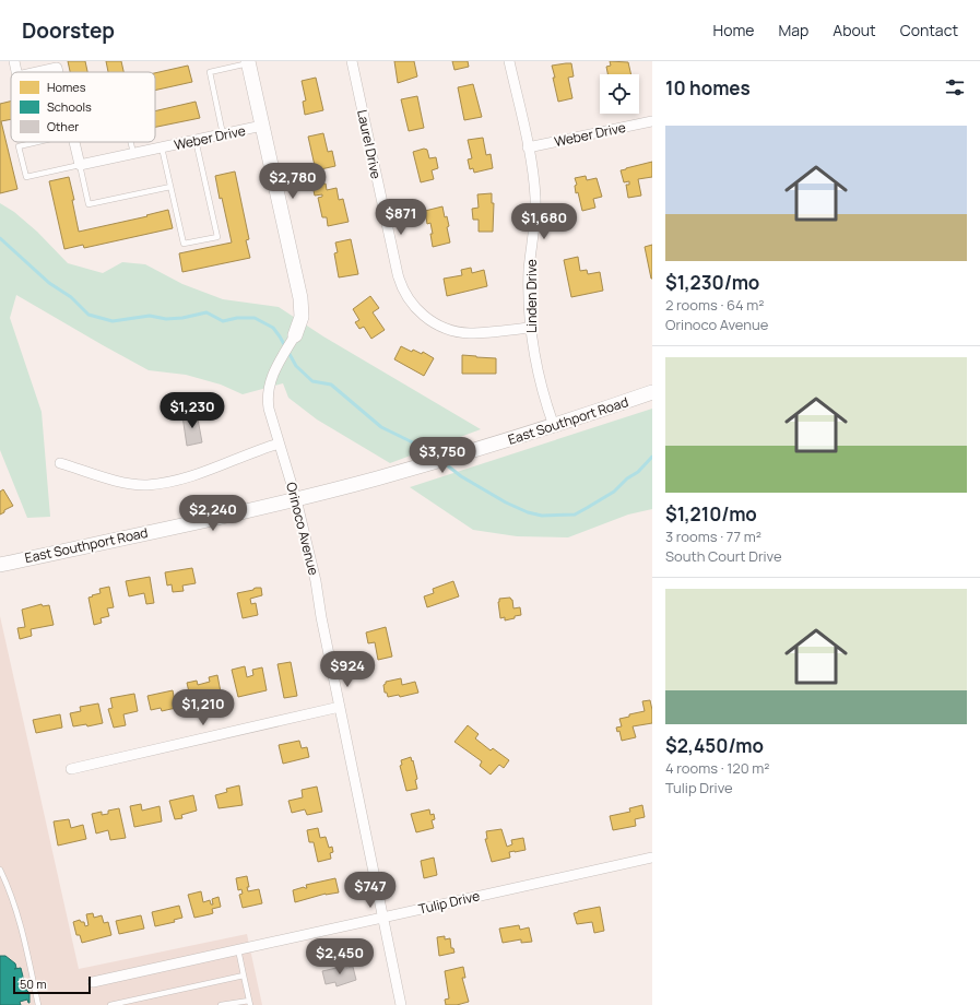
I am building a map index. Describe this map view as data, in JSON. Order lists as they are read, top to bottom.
{
  "streets": {
    "main road": ["East Southport Road", "Orinoco Avenue"],
    "street": [
      "Weber Drive",
      "Laurel Drive",
      "Linden Drive",
      "Tulip Drive"
    ]
  },
  "crossings": [
    ["Weber Drive", "Linden Drive"],
    ["Weber Drive", "Orinoco Avenue"],
    ["Laurel Drive", "Linden Drive"],
    ["Linden Drive", "East Southport Road"],
    ["East Southport Road", "Orinoco Avenue"],
    ["Orinoco Avenue", "Tulip Drive"]
  ],
  "legend": ["Homes", "Schools", "Other"],
  "scale_bar": "50 m",
  "page": {
    "header": "Doorstep",
    "nav": [
      "Home",
      "Map",
      "About",
      "Contact"
    ],
    "heading": "10 homes",
    "list": [
      {
        "name": "$1,230/mo",
        "note": "2 rooms · 64 m² · Orinoco Avenue"
      },
      {
        "name": "$1,210/mo",
        "note": "3 rooms · 77 m² · South Court Drive"
      },
      {
        "name": "$2,450/mo",
        "note": "4 rooms · 120 m² · Tulip Drive"
      }
    ],
    "price": [
      "$2,780",
      "$871",
      "$1,680",
      "$1,230",
      "$3,750",
      "$2,240",
      "$924",
      "$1,210",
      "$747",
      "$2,450"
    ],
    "scale": "50 m"
  }
}
